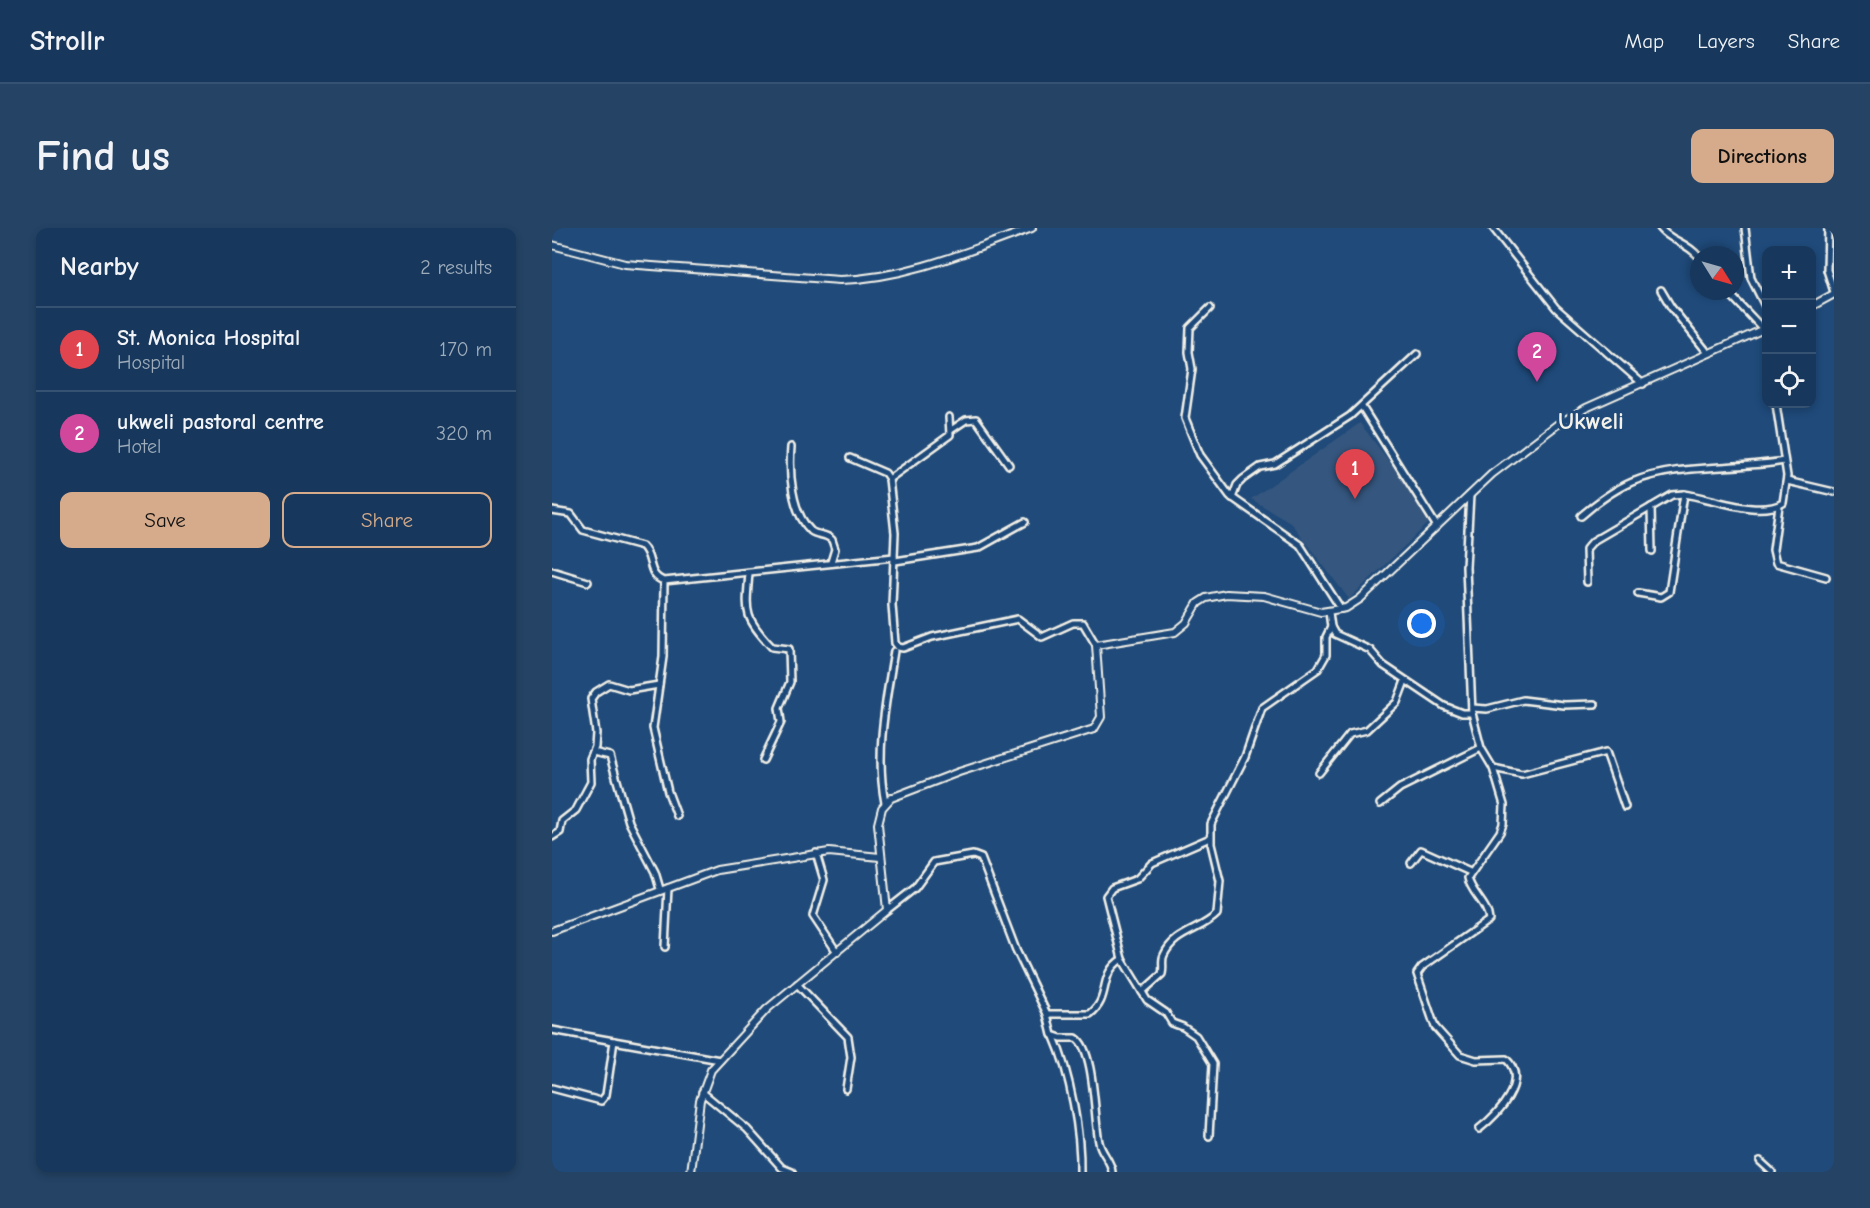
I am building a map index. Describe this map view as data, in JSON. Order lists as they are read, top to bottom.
{
  "districts": ["Ukweli"],
  "north": "bottom right",
  "page": {
    "header": "Strollr",
    "nav": ["Map", "Layers", "Share"],
    "buttons": [
      "Directions",
      ["Save", "Share"]
    ],
    "title": "Find us",
    "heading": ["Nearby", "2 results"],
    "map_buttons": ["+", "−"],
    "list": [
      {
        "mark": "1",
        "name": "St. Monica Hospital",
        "note": "Hospital",
        "value": "170 m"
      },
      {
        "mark": "2",
        "name": "ukweli pastoral centre",
        "note": "Hotel",
        "value": "320 m"
      }
    ],
    "pins": ["2", "1"]
  }
}
